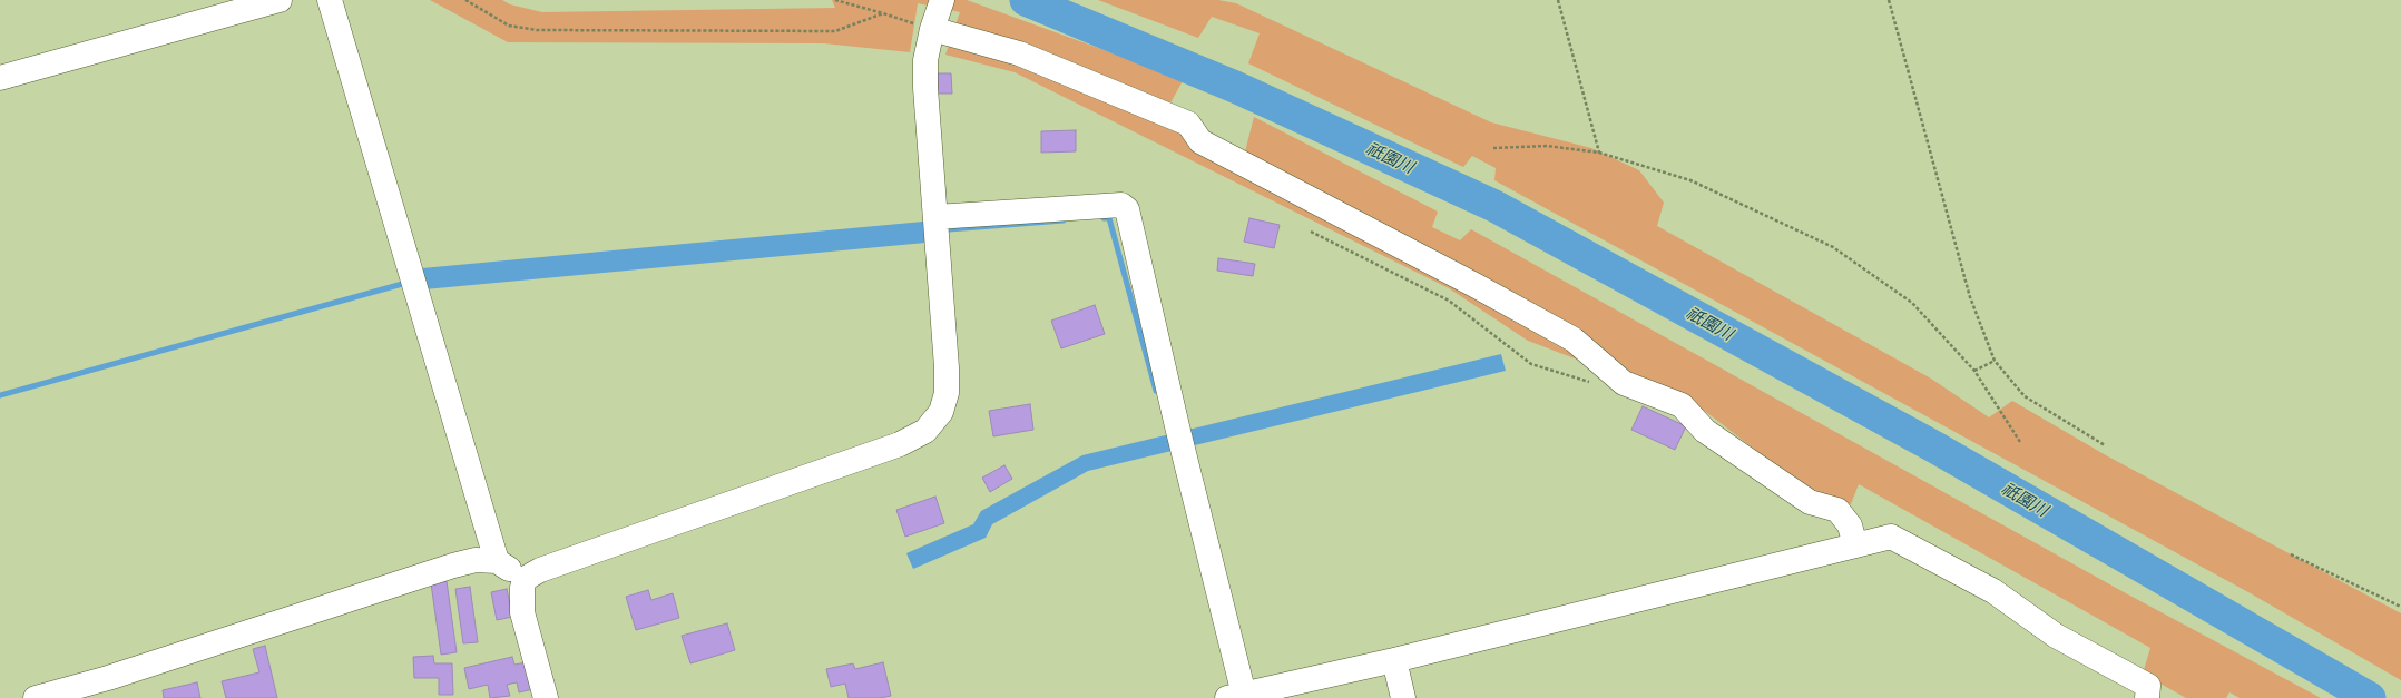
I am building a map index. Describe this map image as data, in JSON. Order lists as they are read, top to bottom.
{
  "water": ["祇園川"]
}
